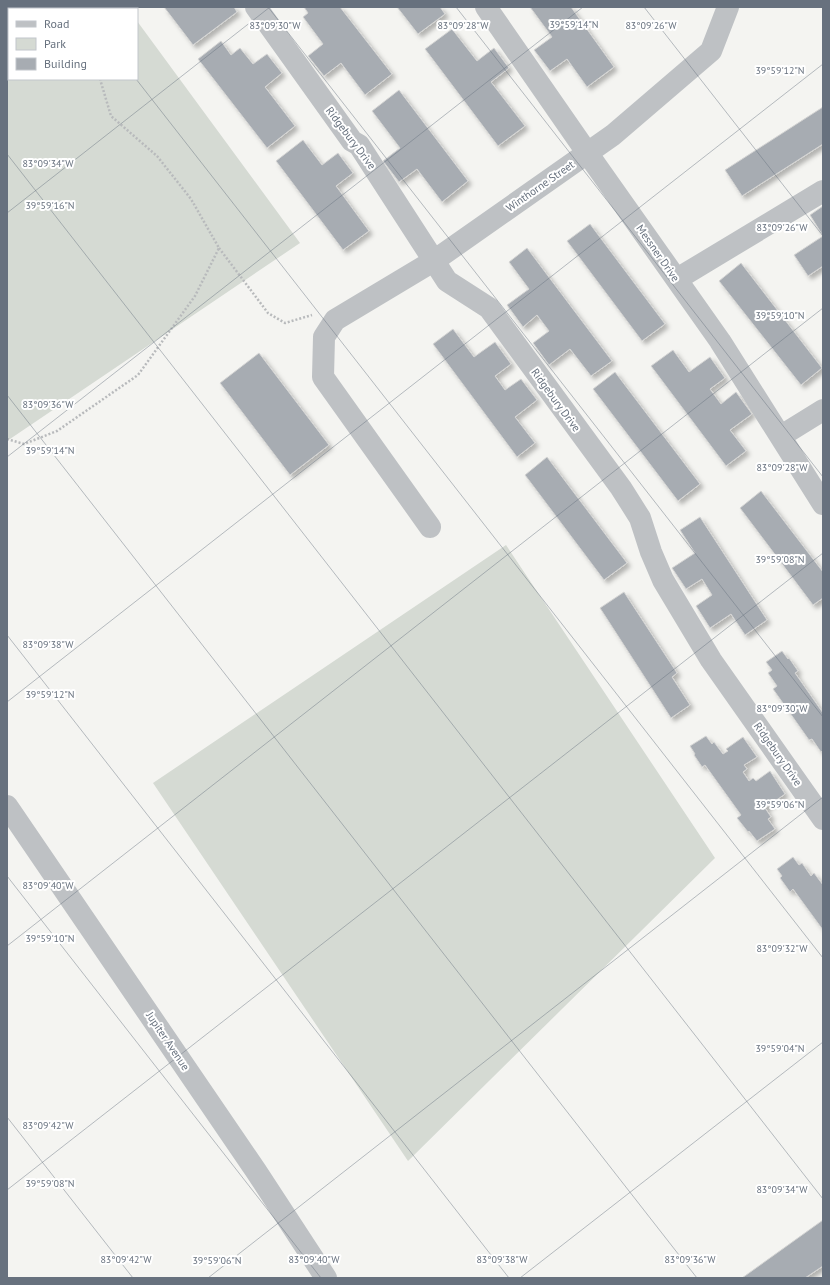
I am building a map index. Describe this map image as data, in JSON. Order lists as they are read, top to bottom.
{
  "streets": {
    "street": [
      "Ridgebury Drive",
      "Winthorne Street",
      "Messner Drive",
      "Jupiter Avenue"
    ]
  },
  "crossings": [
    ["Ridgebury Drive", "Winthorne Street"],
    ["Winthorne Street", "Messner Drive"]
  ],
  "legend": ["Road", "Park", "Building"],
  "coordinates": [
    "39°59'14\"N",
    "83°09'26\"W",
    "83°09'30\"W",
    "83°09'28\"W",
    "39°59'12\"N",
    "83°09'34\"W",
    "39°59'16\"N",
    "39°59'10\"N",
    "83°09'36\"W",
    "39°59'08\"N",
    "83°09'38\"W",
    "39°59'06\"N",
    "83°09'40\"W",
    "83°09'32\"W",
    "39°59'04\"N",
    "83°09'42\"W"
  ]
}
